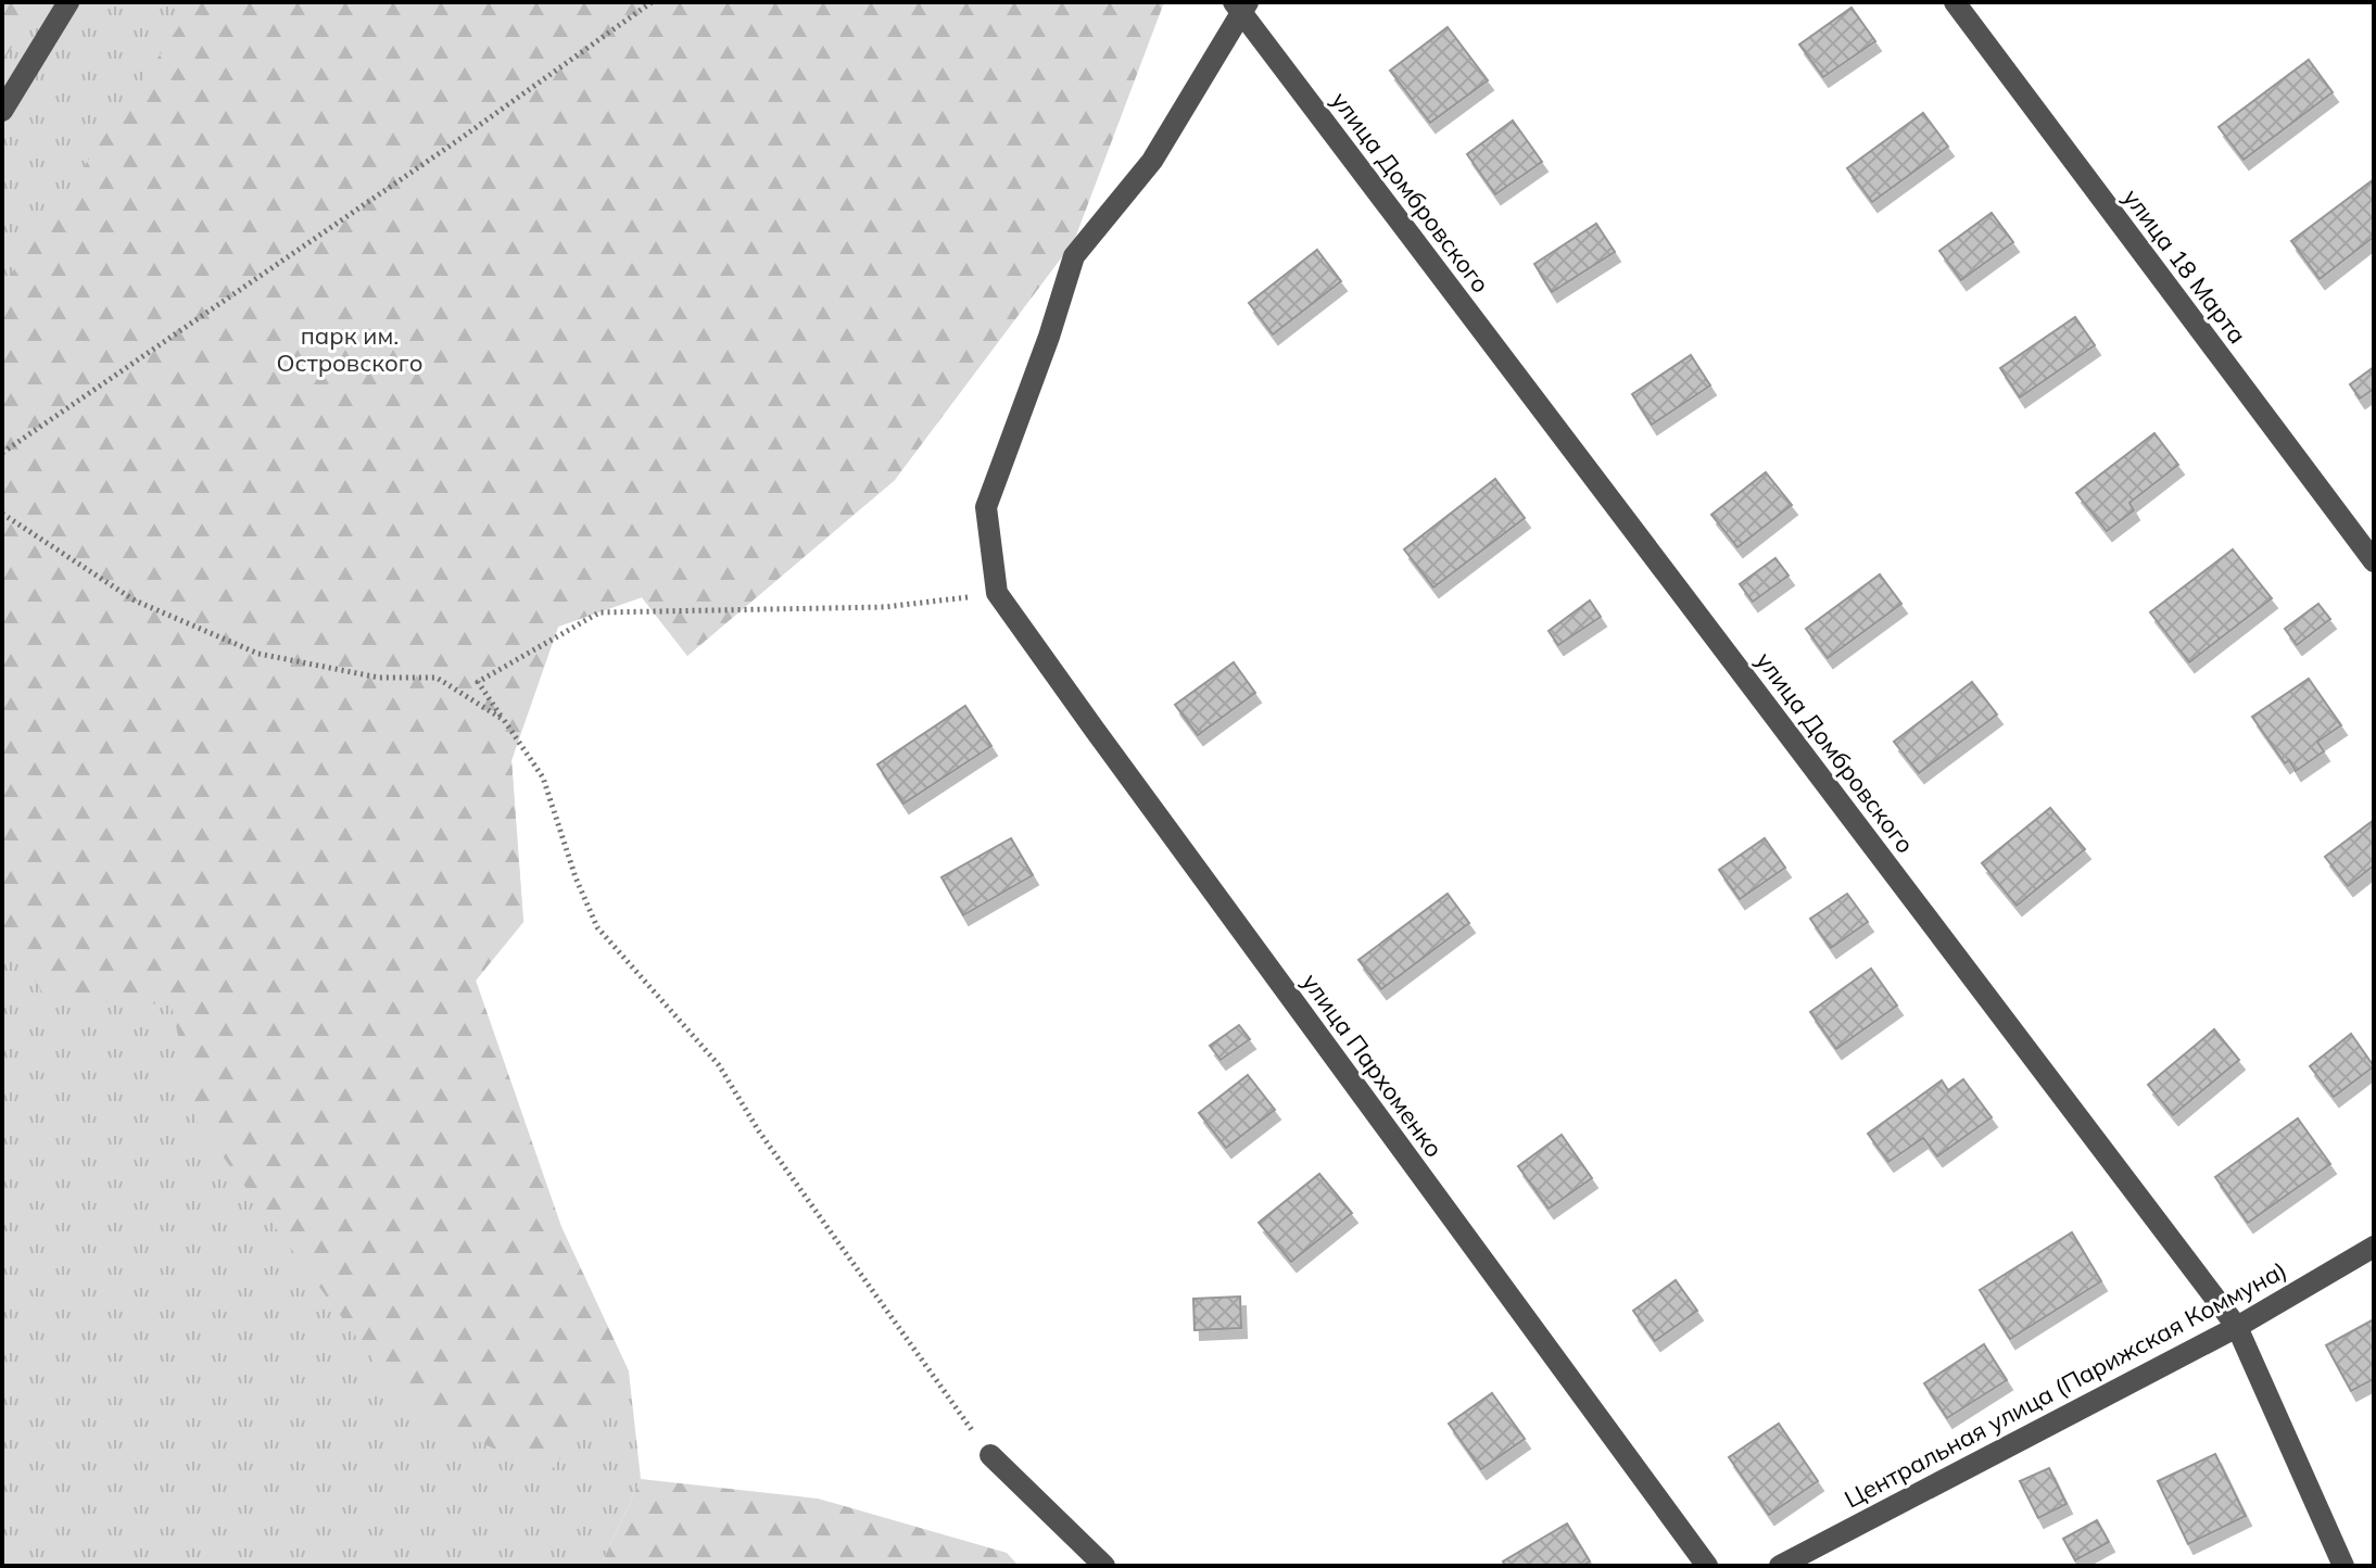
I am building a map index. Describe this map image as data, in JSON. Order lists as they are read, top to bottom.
{
  "streets": {
    "street": [
      "улица Домбровского",
      "улица 18 Марта",
      "улица Пархоменко",
      "Центральная улица (Парижская Коммуна)"
    ]
  },
  "crossings": [
    ["улица Домбровского", "Центральная улица (Парижская Коммуна)"]
  ],
  "parks": ["парк им. Островского"]
}
